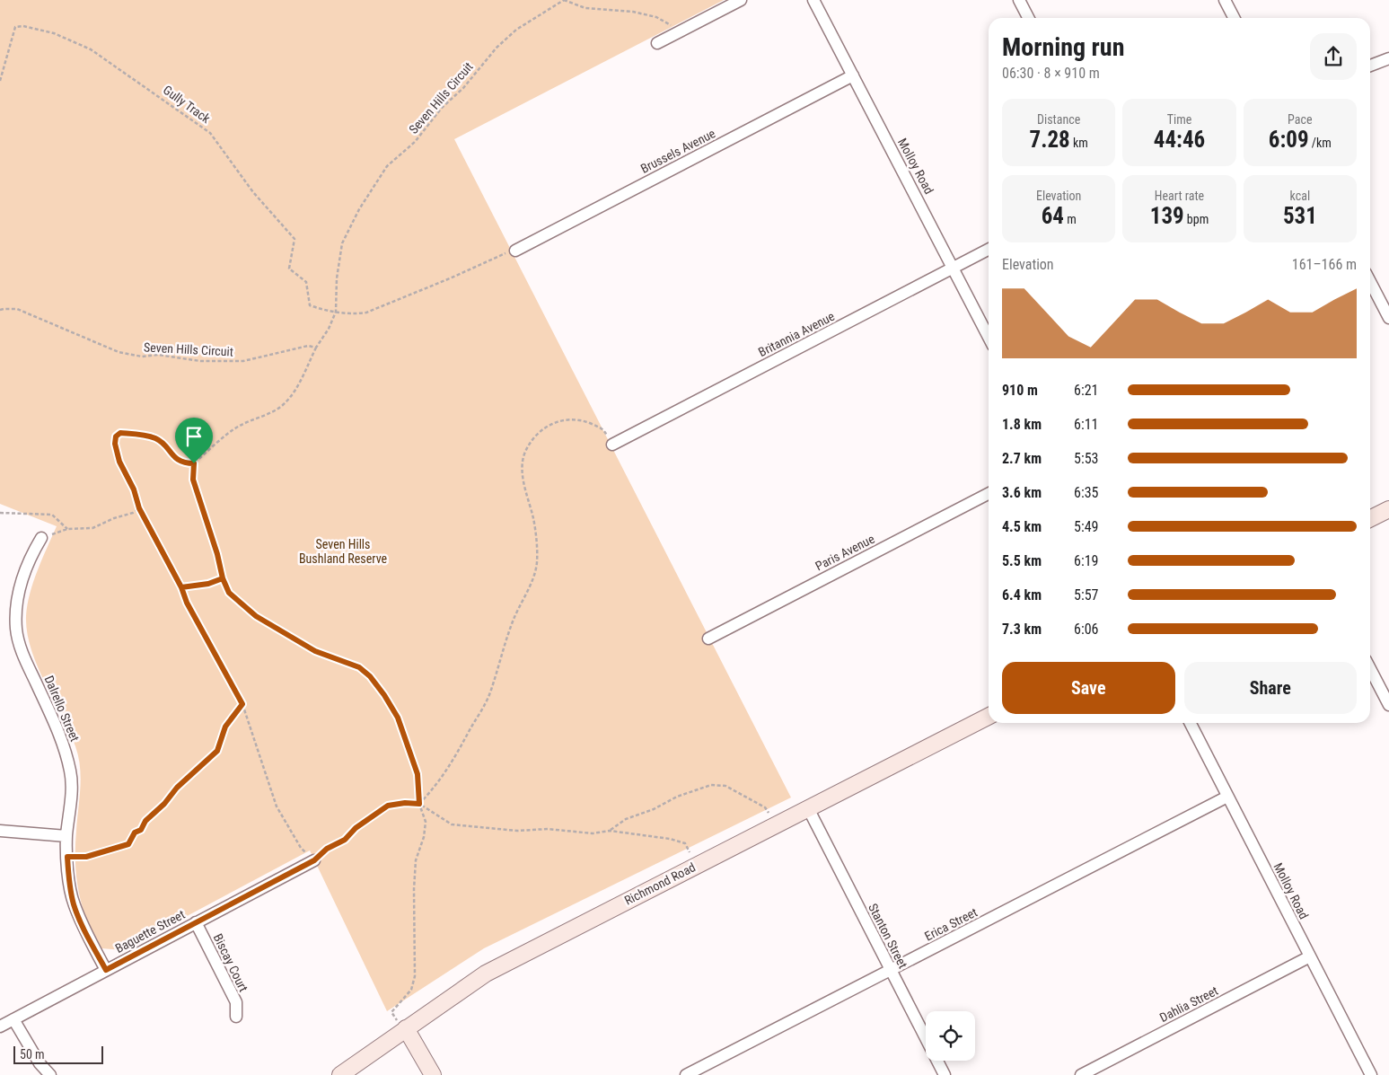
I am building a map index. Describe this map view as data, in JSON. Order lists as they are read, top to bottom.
{
  "streets": {
    "main road": ["Richmond Road"],
    "street": [
      "Brussels Avenue",
      "Molloy Road",
      "Britannia Avenue",
      "Paris Avenue",
      "Dalrello Street",
      "Erica Street",
      "Baguette Street",
      "Stanton Street",
      "Biscay Court",
      "Dahlia Street"
    ],
    "path": ["Seven Hills Circuit", "Gully Track"]
  },
  "crossings": [
    ["Seven Hills Circuit", "Gully Track"],
    ["Brussels Avenue", "Molloy Road"],
    ["Molloy Road", "Britannia Avenue"],
    ["Molloy Road", "Erica Street"],
    ["Molloy Road", "Dahlia Street"],
    ["Dalrello Street", "Baguette Street"],
    ["Richmond Road", "Stanton Street"],
    ["Erica Street", "Stanton Street"],
    ["Baguette Street", "Biscay Court"]
  ],
  "parks": ["Seven Hills Bushland Reserve"],
  "scale_bar": "50 m",
  "page": {
    "heading": ["Morning run", "06:30 · 8 × 910 m"],
    "stats": [
      ["Distance", "7.28 km"],
      ["Time", "44:46"],
      ["Pace", "6:09 /km"],
      ["Elevation", "64 m"],
      ["Heart rate", "139 bpm"],
      ["kcal", "531"]
    ],
    "chart": ["Elevation", "161–166 m"],
    "list": [
      {
        "name": "910 m",
        "note": "6:21"
      },
      {
        "name": "1.8 km",
        "note": "6:11"
      },
      {
        "name": "2.7 km",
        "note": "5:53"
      },
      {
        "name": "3.6 km",
        "note": "6:35"
      },
      {
        "name": "4.5 km",
        "note": "5:49"
      },
      {
        "name": "5.5 km",
        "note": "6:19"
      },
      {
        "name": "6.4 km",
        "note": "5:57"
      },
      {
        "name": "7.3 km",
        "note": "6:06"
      }
    ],
    "buttons": ["Save", "Share"],
    "scale": "50 m"
  }
}
